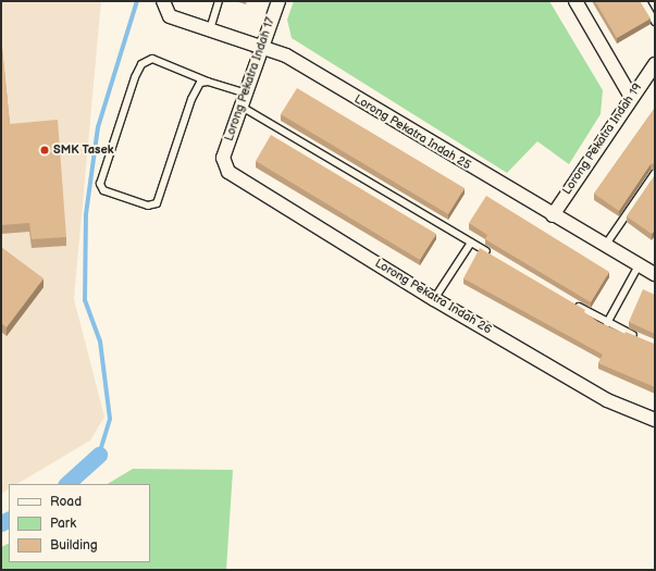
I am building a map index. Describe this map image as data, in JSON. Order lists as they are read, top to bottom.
{
  "streets": {
    "street": [
      "Lorong Pekatra Indah 17",
      "Lorong Pekatra Indah 25",
      "Lorong Pekatra Indah 19",
      "Lorong Pekatra Indah 26"
    ]
  },
  "crossings": [
    ["Lorong Pekatra Indah 17", "Lorong Pekatra Indah 25"],
    ["Lorong Pekatra Indah 17", "Lorong Pekatra Indah 26"],
    ["Lorong Pekatra Indah 25", "Lorong Pekatra Indah 19"]
  ],
  "places": ["SMK Tasek"],
  "legend": ["Road", "Park", "Building"]
}
